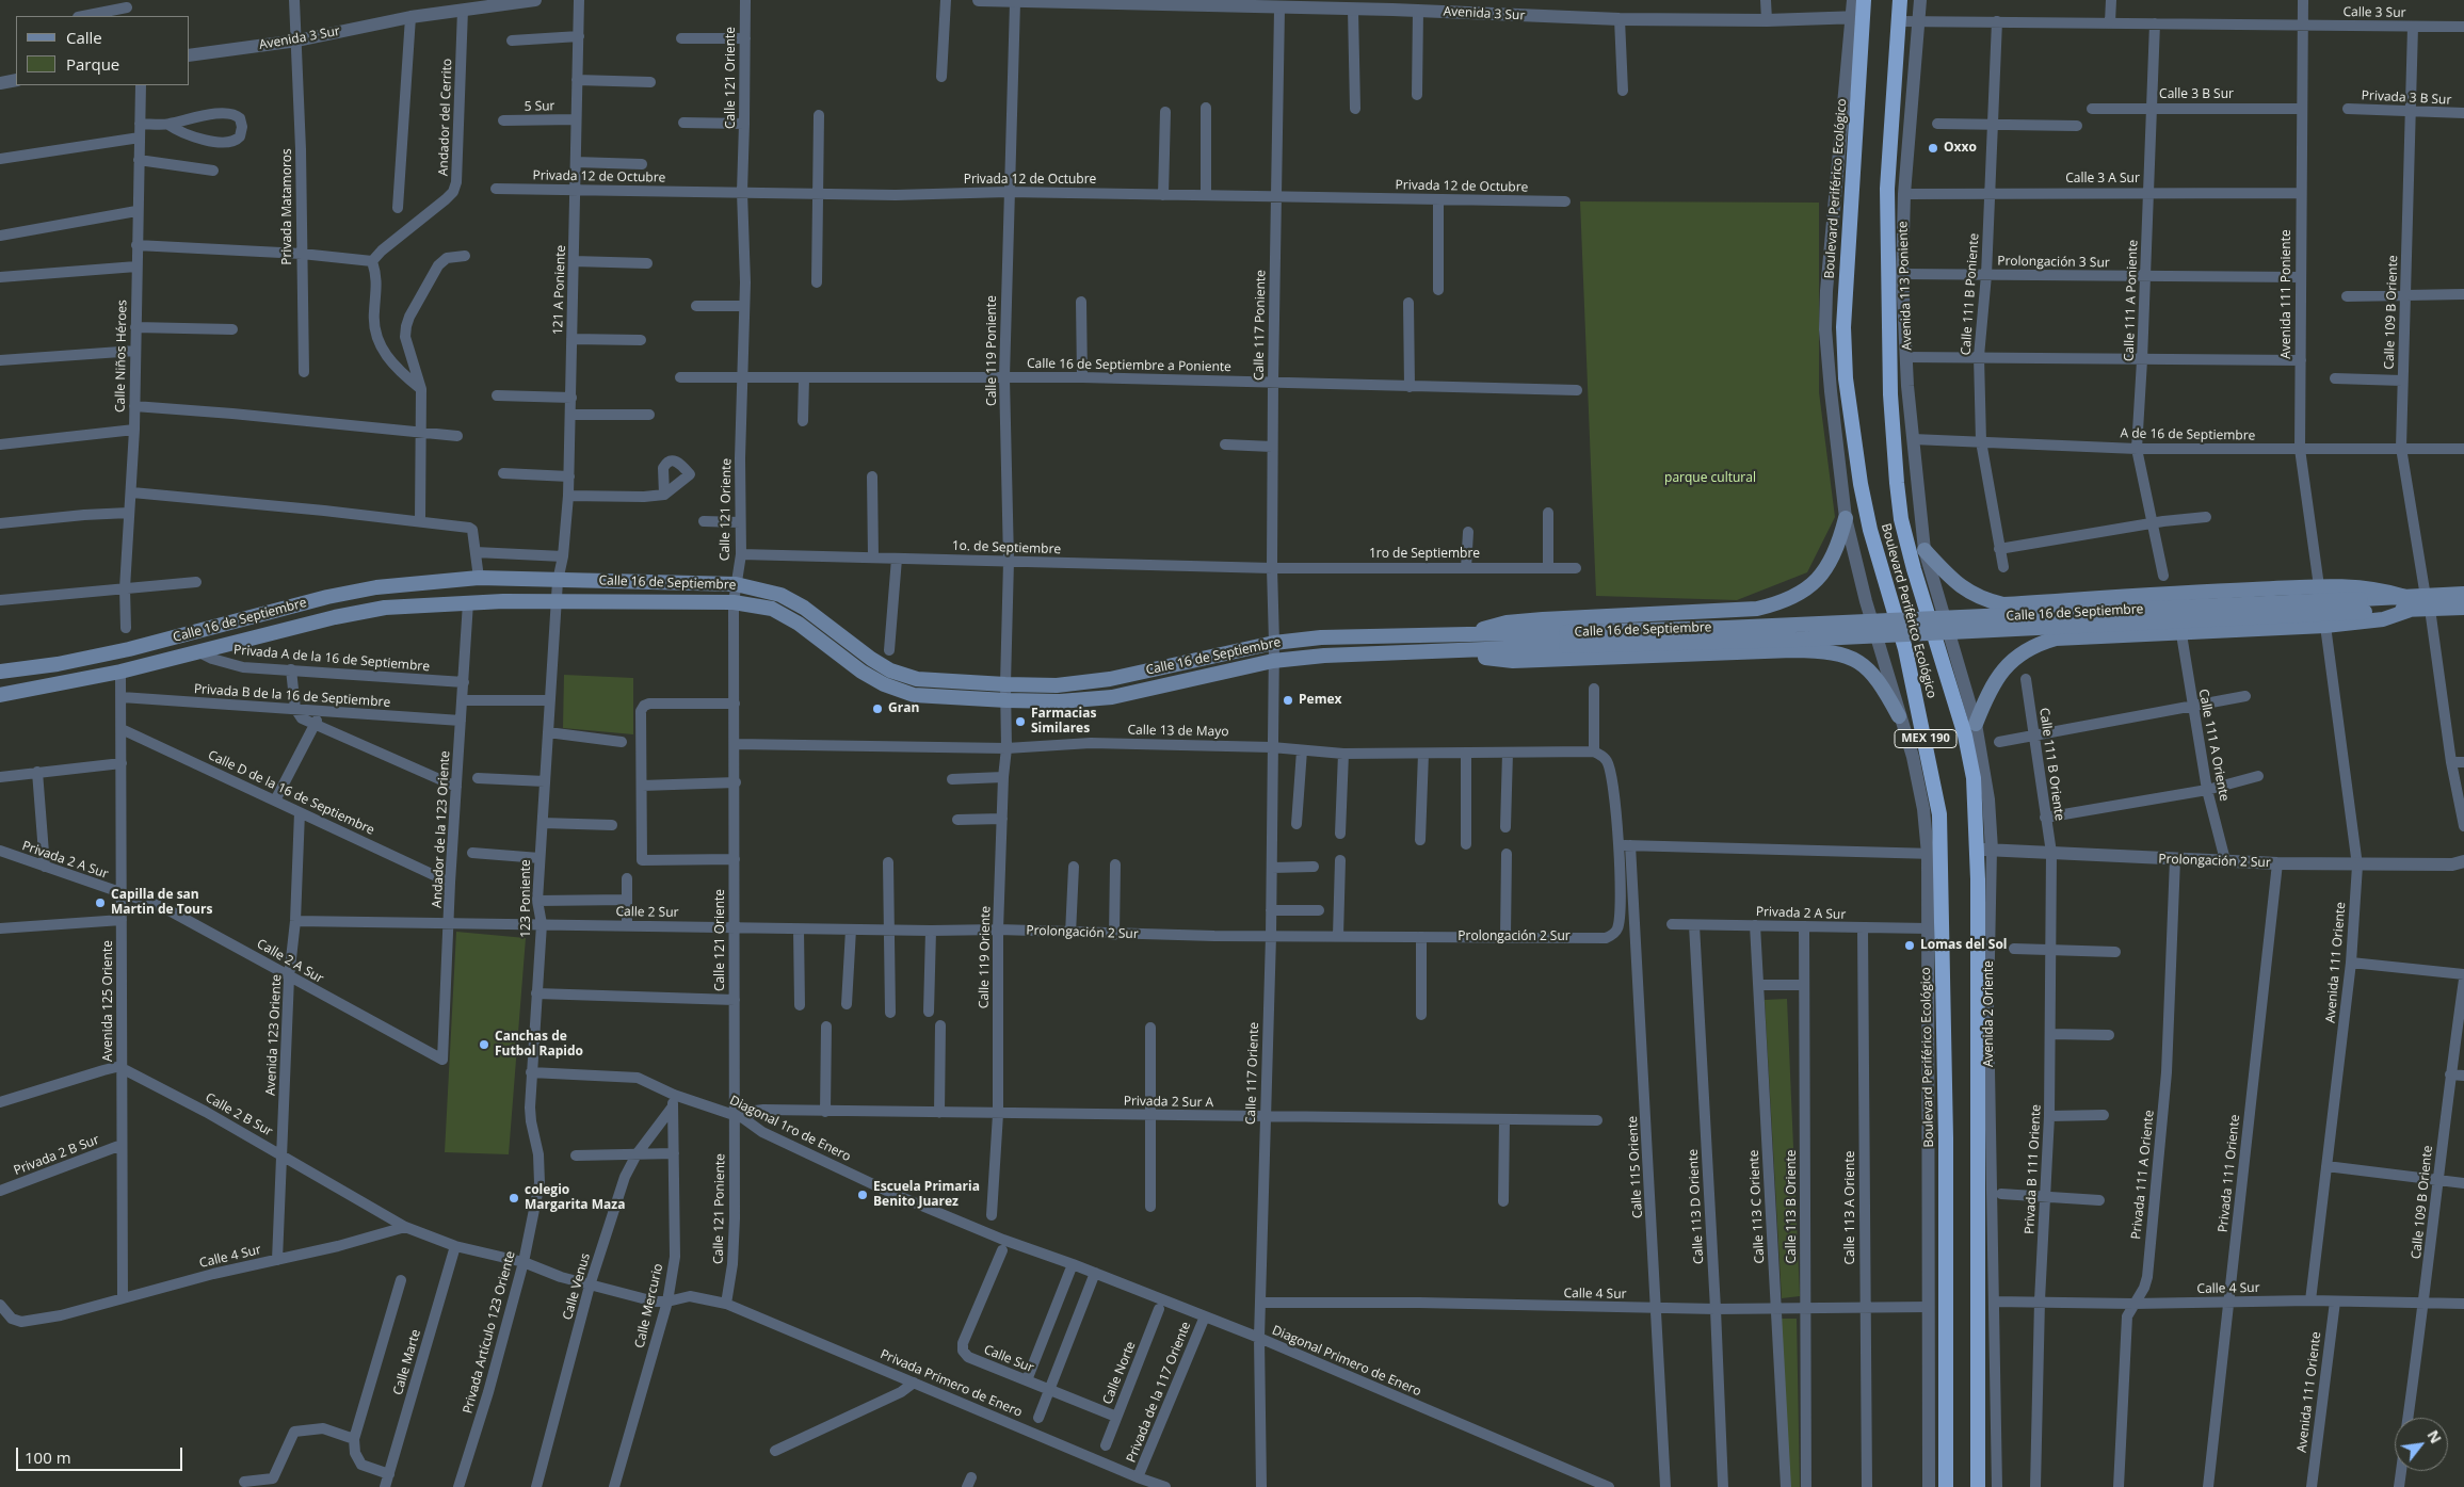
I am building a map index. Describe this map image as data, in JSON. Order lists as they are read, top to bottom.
{
  "streets": {
    "highway": ["Boulevard Periférico Ecológico", "MEX 190"],
    "main road": ["Calle 16 de Septiembre"],
    "street": [
      "Calle 3 Sur",
      "Avenida 3 Sur",
      "Calle 121 Oriente",
      "Calle 3 B Sur",
      "Privada 3 B Sur",
      "5 Sur",
      "Andador del Cerrito",
      "Privada 12 de Octubre",
      "Calle 3 A Sur",
      "Privada Matamoros",
      "Prolongación 3 Sur",
      "Avenida 113 Poniente",
      "121 A Poniente",
      "Calle 111 B Poniente",
      "Avenida 111 Poniente",
      "Calle 111 A Poniente",
      "Calle 109 B Oriente",
      "Calle 117 Poniente",
      "Calle 119 Poniente",
      "Calle Niños Héroes",
      "Calle 16 de Septiembre a Poniente",
      "A de 16 de Septiembre",
      "1o. de Septiembre",
      "1ro de Septiembre",
      "Privada A de la 16 de Septiembre",
      "Privada B de la 16 de Septiembre",
      "Calle 13 de Mayo",
      "Calle 111 A Oriente",
      "Calle 111 B Oriente",
      "Calle D de la 16 de Septiembre",
      "Andador de la 123 Oriente",
      "Privada 2 A Sur",
      "Prolongación 2 Sur",
      "123 Poniente",
      "Calle 2 Sur",
      "Calle 119 Oriente",
      "Calle 2 A Sur",
      "Avenida 111 Oriente",
      "Avenida 125 Oriente",
      "Avenida 2 Oriente",
      "Avenida 123 Oriente",
      "Calle 117 Oriente",
      "Privada 2 Sur A",
      "Calle 2 B Sur",
      "Diagonal 1ro de Enero",
      "Privada 2 B Sur",
      "Calle 115 Oriente",
      "Privada B 111 Oriente",
      "Privada 111 Oriente",
      "Privada 111 A Oriente",
      "Calle 113 D Oriente",
      "Calle 113 C Oriente",
      "Calle 113 B Oriente",
      "Calle 113 A Oriente",
      "Calle 121 Poniente",
      "Calle 4 Sur",
      "Calle Venus",
      "Calle Mercurio",
      "Privada Artículo 123 Oriente",
      "Calle Sur",
      "Diagonal Primero de Enero",
      "Calle Marte",
      "Calle Norte",
      "Privada Primero de Enero",
      "Privada de la 117 Oriente"
    ]
  },
  "crossings": [
    ["Calle 3 Sur", "Boulevard Periférico Ecológico"],
    ["Calle 3 Sur", "Avenida 113 Poniente"],
    ["Calle 3 Sur", "Calle 111 B Poniente"],
    ["Calle 3 Sur", "Avenida 111 Poniente"],
    ["Calle 3 Sur", "Calle 111 A Poniente"],
    ["Calle 3 Sur", "Calle 109 B Oriente"],
    ["Avenida 3 Sur", "Andador del Cerrito"],
    ["Avenida 3 Sur", "Boulevard Periférico Ecológico"],
    ["Avenida 3 Sur", "Privada Matamoros"],
    ["Avenida 3 Sur", "Calle 117 Poniente"],
    ["Avenida 3 Sur", "Calle 119 Poniente"],
    ["Calle 121 Oriente", "Privada 12 de Octubre"],
    ["Calle 121 Oriente", "Calle 16 de Septiembre a Poniente"],
    ["Calle 121 Oriente", "1o. de Septiembre"],
    ["Calle 121 Oriente", "Calle 16 de Septiembre"],
    ["Calle 121 Oriente", "Calle 13 de Mayo"],
    ["Calle 121 Oriente", "Calle 2 Sur"],
    ["Calle 121 Oriente", "Privada 2 Sur A"],
    ["Calle 121 Oriente", "Diagonal 1ro de Enero"],
    ["Calle 121 Oriente", "Calle 121 Poniente"],
    ["Calle 3 B Sur", "Avenida 111 Poniente"],
    ["Calle 3 B Sur", "Calle 111 A Poniente"],
    ["Privada 3 B Sur", "Calle 109 B Oriente"],
    ["5 Sur", "121 A Poniente"],
    ["Privada 12 de Octubre", "121 A Poniente"],
    ["Privada 12 de Octubre", "Calle 117 Poniente"],
    ["Privada 12 de Octubre", "Calle 119 Poniente"],
    ["Calle 3 A Sur", "Avenida 113 Poniente"],
    ["Calle 3 A Sur", "Calle 111 B Poniente"],
    ["Calle 3 A Sur", "Avenida 111 Poniente"],
    ["Calle 3 A Sur", "Calle 111 A Poniente"],
    ["Boulevard Periférico Ecológico", "Privada 2 A Sur"],
    ["Boulevard Periférico Ecológico", "Prolongación 2 Sur"],
    ["Boulevard Periférico Ecológico", "Calle 4 Sur"],
    ["Prolongación 3 Sur", "Avenida 113 Poniente"],
    ["Prolongación 3 Sur", "Calle 111 B Poniente"],
    ["Prolongación 3 Sur", "Avenida 111 Poniente"],
    ["Prolongación 3 Sur", "Calle 111 A Poniente"],
    ["Avenida 113 Poniente", "A de 16 de Septiembre"],
    ["Avenida 113 Poniente", "Avenida 2 Oriente"],
    ["121 A Poniente", "Calle 16 de Septiembre"],
    ["121 A Poniente", "123 Poniente"],
    ["Calle 111 B Poniente", "A de 16 de Septiembre"],
    ["Avenida 111 Poniente", "A de 16 de Septiembre"],
    ["Calle 111 A Poniente", "A de 16 de Septiembre"],
    ["Calle 109 B Oriente", "A de 16 de Septiembre"],
    ["Calle 109 B Oriente", "Calle 16 de Septiembre"],
    ["Calle 109 B Oriente", "Calle 4 Sur"],
    ["Calle 117 Poniente", "Calle 16 de Septiembre a Poniente"],
    ["Calle 117 Poniente", "1o. de Septiembre"],
    ["Calle 117 Poniente", "1ro de Septiembre"],
    ["Calle 117 Poniente", "Calle 16 de Septiembre"],
    ["Calle 117 Poniente", "Calle 117 Oriente"],
    ["Calle 119 Poniente", "Calle 16 de Septiembre a Poniente"],
    ["Calle 119 Poniente", "1o. de Septiembre"],
    ["Calle 119 Poniente", "Calle 16 de Septiembre"],
    ["Calle 119 Poniente", "Calle 119 Oriente"],
    ["1o. de Septiembre", "1ro de Septiembre"],
    ["Calle 16 de Septiembre", "Privada A de la 16 de Septiembre"],
    ["Calle 16 de Septiembre", "Andador de la 123 Oriente"],
    ["Calle 16 de Septiembre", "123 Poniente"],
    ["Calle 16 de Septiembre", "Calle 119 Oriente"],
    ["Calle 16 de Septiembre", "Avenida 125 Oriente"],
    ["Calle 16 de Septiembre", "Calle 117 Oriente"],
    ["Privada A de la 16 de Septiembre", "Andador de la 123 Oriente"],
    ["Privada B de la 16 de Septiembre", "Andador de la 123 Oriente"],
    ["Privada B de la 16 de Septiembre", "Avenida 125 Oriente"],
    ["Calle 13 de Mayo", "Calle 119 Oriente"],
    ["Calle 13 de Mayo", "Calle 117 Oriente"],
    ["Calle 111 A Oriente", "Prolongación 2 Sur"],
    ["Calle 111 B Oriente", "Prolongación 2 Sur"],
    ["Calle 111 B Oriente", "Privada B 111 Oriente"],
    ["Calle D de la 16 de Septiembre", "Andador de la 123 Oriente"],
    ["Calle D de la 16 de Septiembre", "Avenida 125 Oriente"],
    ["Calle D de la 16 de Septiembre", "Avenida 123 Oriente"],
    ["Andador de la 123 Oriente", "Calle 2 Sur"],
    ["Andador de la 123 Oriente", "Calle 2 A Sur"],
    ["Privada 2 A Sur", "Calle 2 A Sur"],
    ["Privada 2 A Sur", "Avenida 125 Oriente"],
    ["Privada 2 A Sur", "Calle 113 D Oriente"],
    ["Privada 2 A Sur", "Calle 113 C Oriente"],
    ["Privada 2 A Sur", "Calle 113 B Oriente"],
    ["Privada 2 A Sur", "Calle 113 A Oriente"],
    ["Prolongación 2 Sur", "Calle 2 Sur"],
    ["Prolongación 2 Sur", "Calle 119 Oriente"],
    ["Prolongación 2 Sur", "Avenida 111 Oriente"],
    ["Prolongación 2 Sur", "Avenida 2 Oriente"],
    ["Prolongación 2 Sur", "Calle 117 Oriente"],
    ["Prolongación 2 Sur", "Privada B 111 Oriente"],
    ["Prolongación 2 Sur", "Privada 111 Oriente"],
    ["Prolongación 2 Sur", "Privada 111 A Oriente"],
    ["123 Poniente", "Calle 2 Sur"],
    ["123 Poniente", "Privada Artículo 123 Oriente"],
    ["Calle 2 Sur", "Calle 119 Oriente"],
    ["Calle 2 Sur", "Avenida 123 Oriente"],
    ["Calle 119 Oriente", "Privada 2 Sur A"],
    ["Calle 2 A Sur", "Avenida 125 Oriente"],
    ["Calle 2 A Sur", "Avenida 123 Oriente"],
    ["Avenida 111 Oriente", "Calle 4 Sur"],
    ["Avenida 125 Oriente", "Calle 2 B Sur"],
    ["Avenida 125 Oriente", "Privada 2 B Sur"],
    ["Avenida 125 Oriente", "Calle 4 Sur"],
    ["Avenida 2 Oriente", "Calle 4 Sur"],
    ["Avenida 123 Oriente", "Calle 2 B Sur"],
    ["Avenida 123 Oriente", "Calle 4 Sur"],
    ["Calle 117 Oriente", "Privada 2 Sur A"],
    ["Calle 117 Oriente", "Calle 4 Sur"],
    ["Calle 117 Oriente", "Diagonal Primero de Enero"],
    ["Privada 2 Sur A", "Diagonal 1ro de Enero"],
    ["Privada 2 Sur A", "Calle 121 Poniente"],
    ["Calle 2 B Sur", "Calle 4 Sur"],
    ["Calle 2 B Sur", "Calle Venus"],
    ["Calle 2 B Sur", "Privada Artículo 123 Oriente"],
    ["Calle 2 B Sur", "Calle Marte"],
    ["Calle 2 B Sur", "Privada Primero de Enero"],
    ["Diagonal 1ro de Enero", "Calle 121 Poniente"],
    ["Diagonal 1ro de Enero", "Calle Mercurio"],
    ["Diagonal 1ro de Enero", "Diagonal Primero de Enero"],
    ["Calle 115 Oriente", "Calle 4 Sur"],
    ["Privada B 111 Oriente", "Calle 4 Sur"],
    ["Privada 111 Oriente", "Calle 4 Sur"],
    ["Privada 111 A Oriente", "Calle 4 Sur"],
    ["Calle 113 D Oriente", "Calle 4 Sur"],
    ["Calle 113 C Oriente", "Calle 4 Sur"],
    ["Calle 113 B Oriente", "Calle 4 Sur"],
    ["Calle 113 A Oriente", "Calle 4 Sur"],
    ["Calle 121 Poniente", "Privada Primero de Enero"],
    ["Calle Venus", "Calle Mercurio"],
    ["Calle Venus", "Privada Primero de Enero"],
    ["Calle Mercurio", "Privada Primero de Enero"],
    ["Calle Sur", "Calle Norte"],
    ["Diagonal Primero de Enero", "Privada de la 117 Oriente"],
    ["Privada Primero de Enero", "Privada de la 117 Oriente"]
  ],
  "parks": ["parque cultural"],
  "places": [
    "Oxxo",
    "Pemex",
    "Gran",
    "Farmacias Similares",
    "Capilla de san Martin de Tours",
    "Lomas del Sol",
    "Canchas de Futbol Rapido",
    "Escuela Primaria Benito Juarez",
    "colegio Margarita Maza"
  ],
  "legend": ["Calle", "Parque"],
  "scale_bar": "100 m",
  "north": "top right"
}
